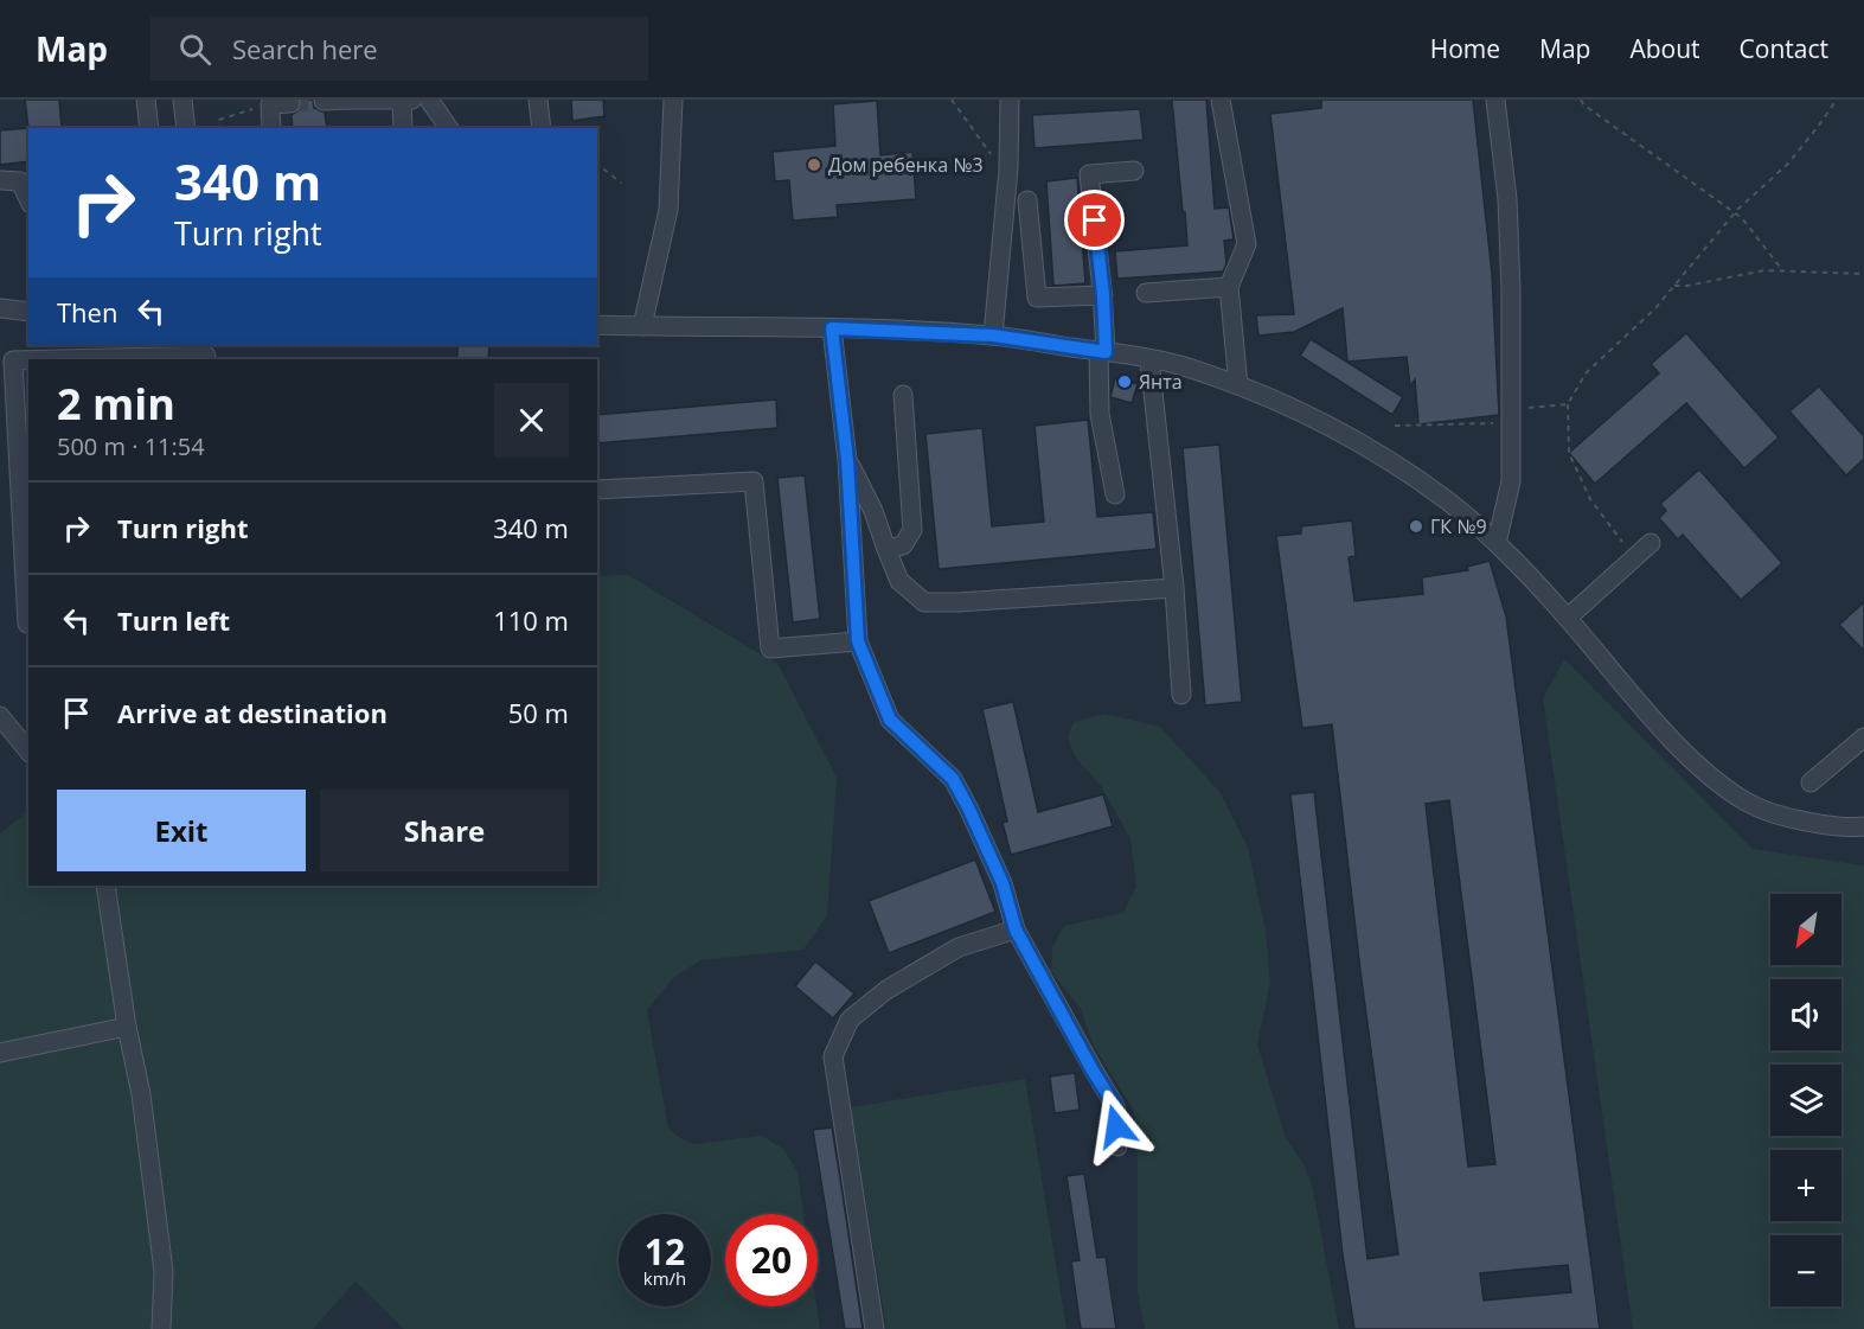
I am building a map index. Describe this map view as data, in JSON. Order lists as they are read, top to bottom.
{
  "places": ["Дом ребенка №3", "Янта", "ГК №9"],
  "north": "bottom left",
  "page": {
    "header": "Map",
    "search": "Search here",
    "nav": [
      "Home",
      "Map",
      "About",
      "Contact"
    ],
    "turn": ["340 m", "Turn right"],
    "then": "Then",
    "heading": ["2 min", "500 m · 11:54"],
    "list": [
      {
        "name": "Turn right",
        "value": "340 m"
      },
      {
        "name": "Turn left",
        "value": "110 m"
      },
      {
        "name": "Arrive at destination",
        "value": "50 m"
      }
    ],
    "buttons": ["Exit", "Share"],
    "map_buttons": ["+", "−"],
    "speed": "12 km/h",
    "limit": "20"
  }
}
